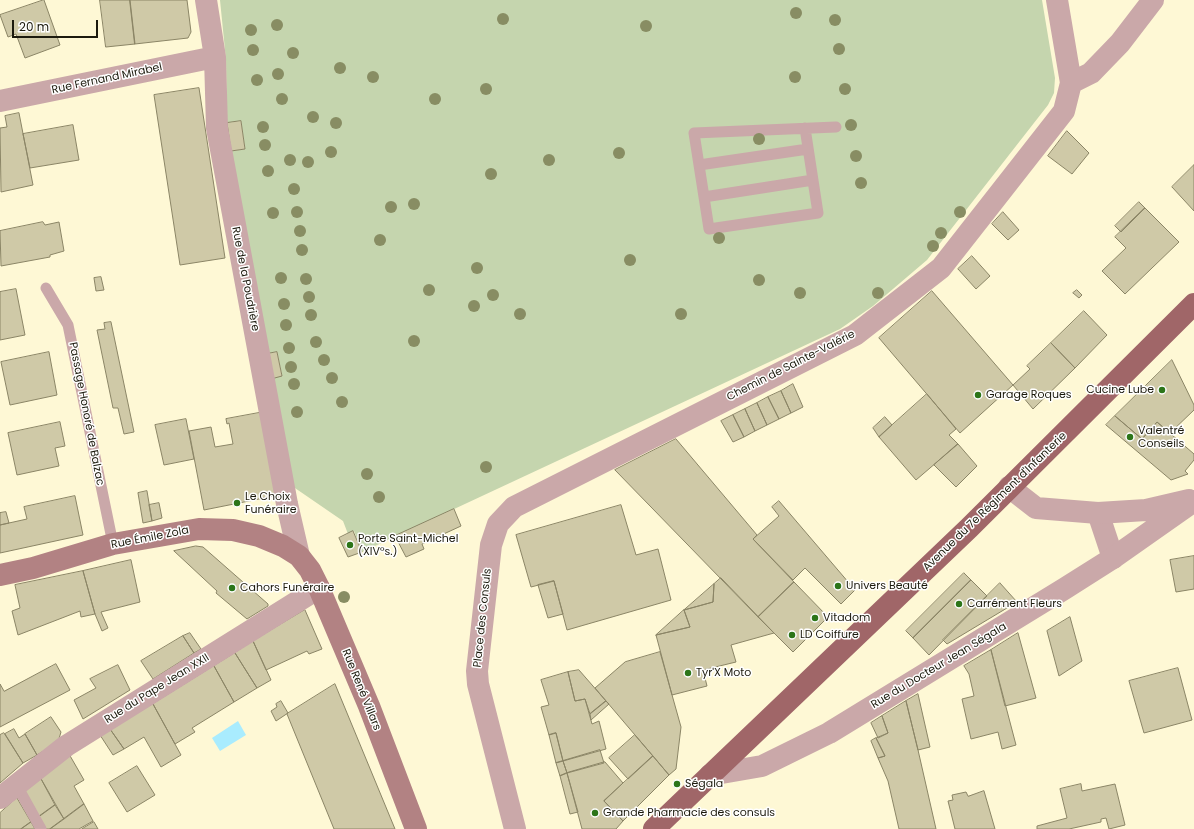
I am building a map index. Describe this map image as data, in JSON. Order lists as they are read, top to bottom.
{
  "streets": {
    "main road": ["Avenue du 7e Régiment d'Infanterie", "Rue Émile Zola", "Rue René Villars"],
    "street": [
      "Rue Fernand Mirabel",
      "Rue de la Poudrière",
      "Chemin de Sainte-Valérie",
      "Place des Consuls",
      "Rue du Docteur Jean Ségala",
      "Rue du Pape Jean XXII"
    ],
    "lane": ["Passage Honoré de Balzac"]
  },
  "crossings": [
    ["Rue Fernand Mirabel", "Rue de la Poudrière"],
    ["Rue de la Poudrière", "Rue Émile Zola"],
    ["Rue de la Poudrière", "Rue René Villars"],
    ["Chemin de Sainte-Valérie", "Place des Consuls"],
    ["Passage Honoré de Balzac", "Rue Émile Zola"],
    ["Avenue du 7e Régiment d'Infanterie", "Rue du Docteur Jean Ségala"],
    ["Rue Émile Zola", "Rue René Villars"],
    ["Rue du Pape Jean XXII", "Rue René Villars"]
  ],
  "places": [
    "Cucine Lube",
    "Garage Roques",
    "Valentré Conseils",
    "Le Choix Funéraire",
    "Porte Saint-Michel (XIV°s.)",
    "Univers Beauté",
    "Cahors Funéraire",
    "Carrément Fleurs",
    "Vitadom",
    "LD Coiffure",
    "Tyr'X Moto",
    "Ségala",
    "Grande Pharmacie des consuls"
  ],
  "scale_bar": "20 m"
}
